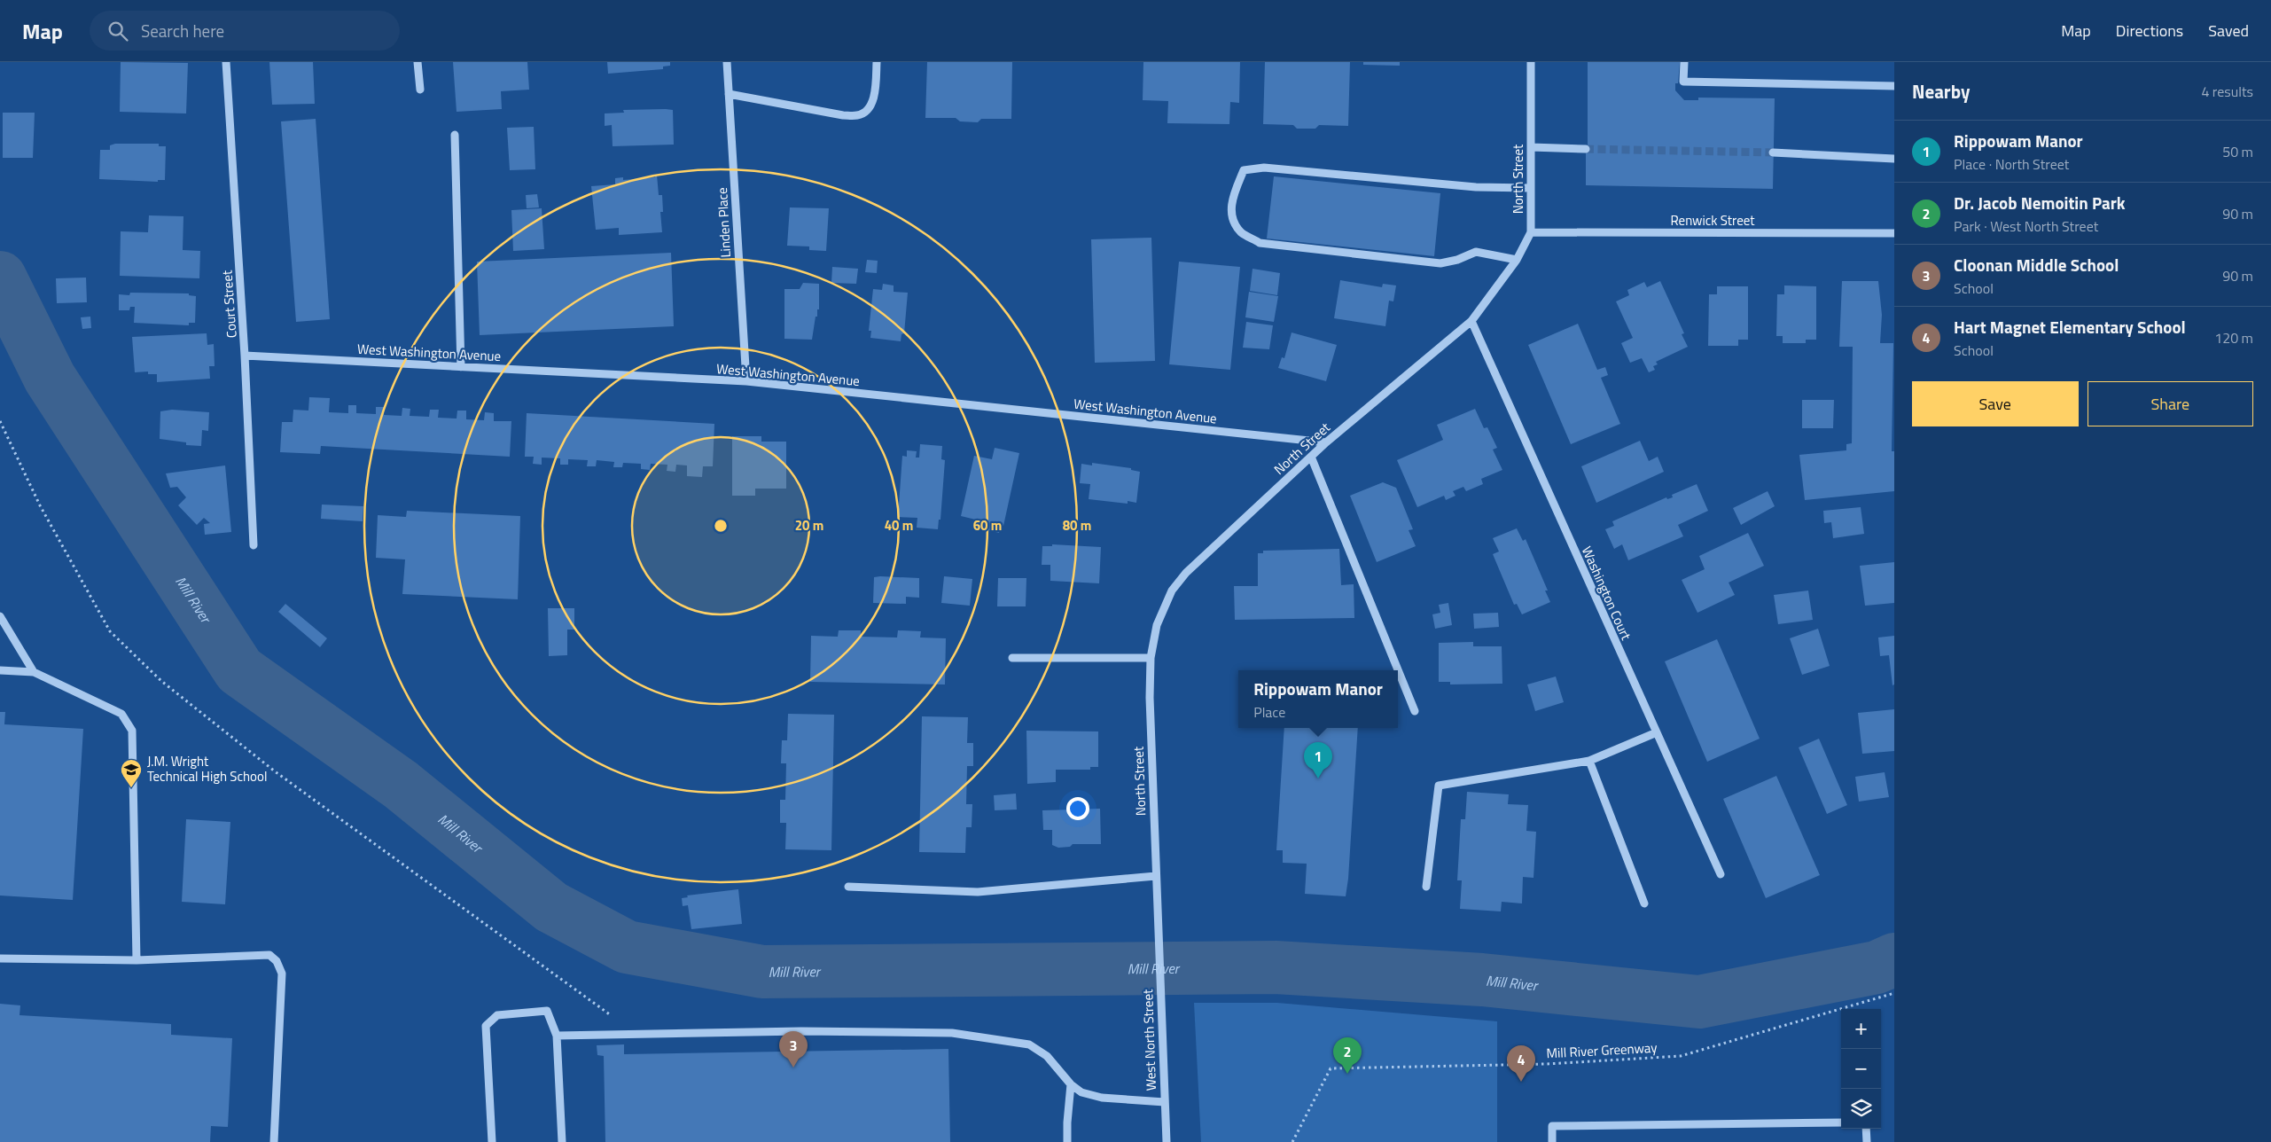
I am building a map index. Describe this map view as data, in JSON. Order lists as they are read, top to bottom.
{
  "streets": {
    "street": [
      "North Street",
      "Renwick Street",
      "Linden Place",
      "Court Street",
      "West Washington Avenue",
      "Washington Court",
      "West North Street"
    ],
    "path": ["Mill River Greenway"]
  },
  "crossings": [
    ["North Street", "Renwick Street"],
    ["North Street", "West Washington Avenue"],
    ["North Street", "Washington Court"],
    ["North Street", "West North Street"],
    ["Linden Place", "West Washington Avenue"],
    ["Court Street", "West Washington Avenue"]
  ],
  "water": ["Mill River"],
  "places": {
    "school or university": ["J.M. Wright Technical High School"]
  },
  "page": {
    "header": "Map",
    "search": "Search here",
    "nav": ["Map", "Directions", "Saved"],
    "heading": ["Nearby", "4 results"],
    "list": [
      {
        "mark": "1",
        "name": "Rippowam Manor",
        "note": "Place · North Street",
        "value": "50 m"
      },
      {
        "mark": "2",
        "name": "Dr. Jacob Nemoitin Park",
        "note": "Park · West North Street",
        "value": "90 m"
      },
      {
        "mark": "3",
        "name": "Cloonan Middle School",
        "note": "School",
        "value": "90 m"
      },
      {
        "mark": "4",
        "name": "Hart Magnet Elementary School",
        "note": "School",
        "value": "120 m"
      }
    ],
    "buttons": ["Save", "Share"],
    "popup": ["Rippowam Manor", "Place"],
    "pins": [
      "1",
      "3",
      "2",
      "4"
    ],
    "map_buttons": ["+", "−"]
  },
  "rings": [
    "20 m",
    "40 m",
    "60 m",
    "80 m"
  ]
}
